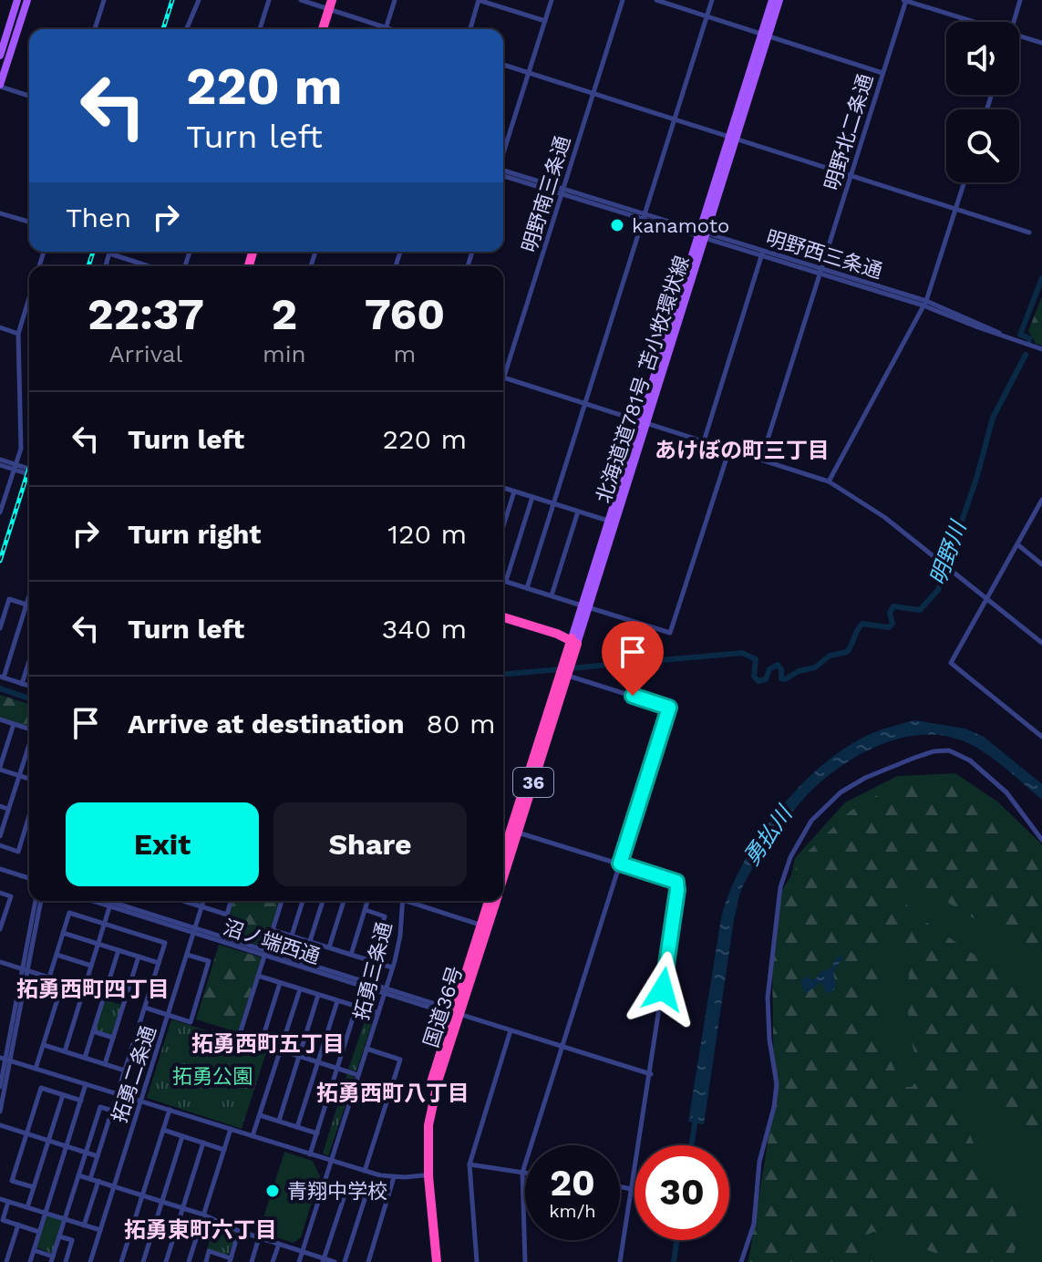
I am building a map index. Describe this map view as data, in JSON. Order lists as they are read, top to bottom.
{
  "streets": {
    "highway": ["36", "国道36号"],
    "main road": ["北海道道781号 苫小牧環状線"],
    "street": [
      "明野北二条通",
      "明野南三条通",
      "明野西三条通",
      "沼ノ端西通",
      "拓勇三条通",
      "拓勇二条通"
    ]
  },
  "crossings": [
    ["明野北二条通", "明野西三条通"],
    ["明野南三条通", "明野西三条通"],
    ["明野西三条通", "北海道道781号 苫小牧環状線"],
    ["北海道道781号 苫小牧環状線", "国道36号"],
    ["沼ノ端西通", "拓勇三条通"],
    ["沼ノ端西通", "国道36号"],
    ["沼ノ端西通", "拓勇二条通"]
  ],
  "districts": [
    "あけぼの町三丁目",
    "拓勇西町四丁目",
    "拓勇西町五丁目",
    "拓勇西町八丁目",
    "拓勇東町六丁目"
  ],
  "water": ["明野川", "勇払川"],
  "parks": ["拓勇公園"],
  "places": ["kanamoto", "青翔中学校"],
  "page": {
    "turn": ["220 m", "Turn left"],
    "then": "Then",
    "eta": [
      "22:37",
      "Arrival",
      "2",
      "min",
      "760",
      "m"
    ],
    "list": [
      {
        "name": "Turn left",
        "value": "220 m"
      },
      {
        "name": "Turn right",
        "value": "120 m"
      },
      {
        "name": "Turn left",
        "value": "340 m"
      },
      {
        "name": "Arrive at destination",
        "value": "80 m"
      }
    ],
    "buttons": ["Exit", "Share"],
    "speed": "20 km/h",
    "limit": "30"
  }
}
